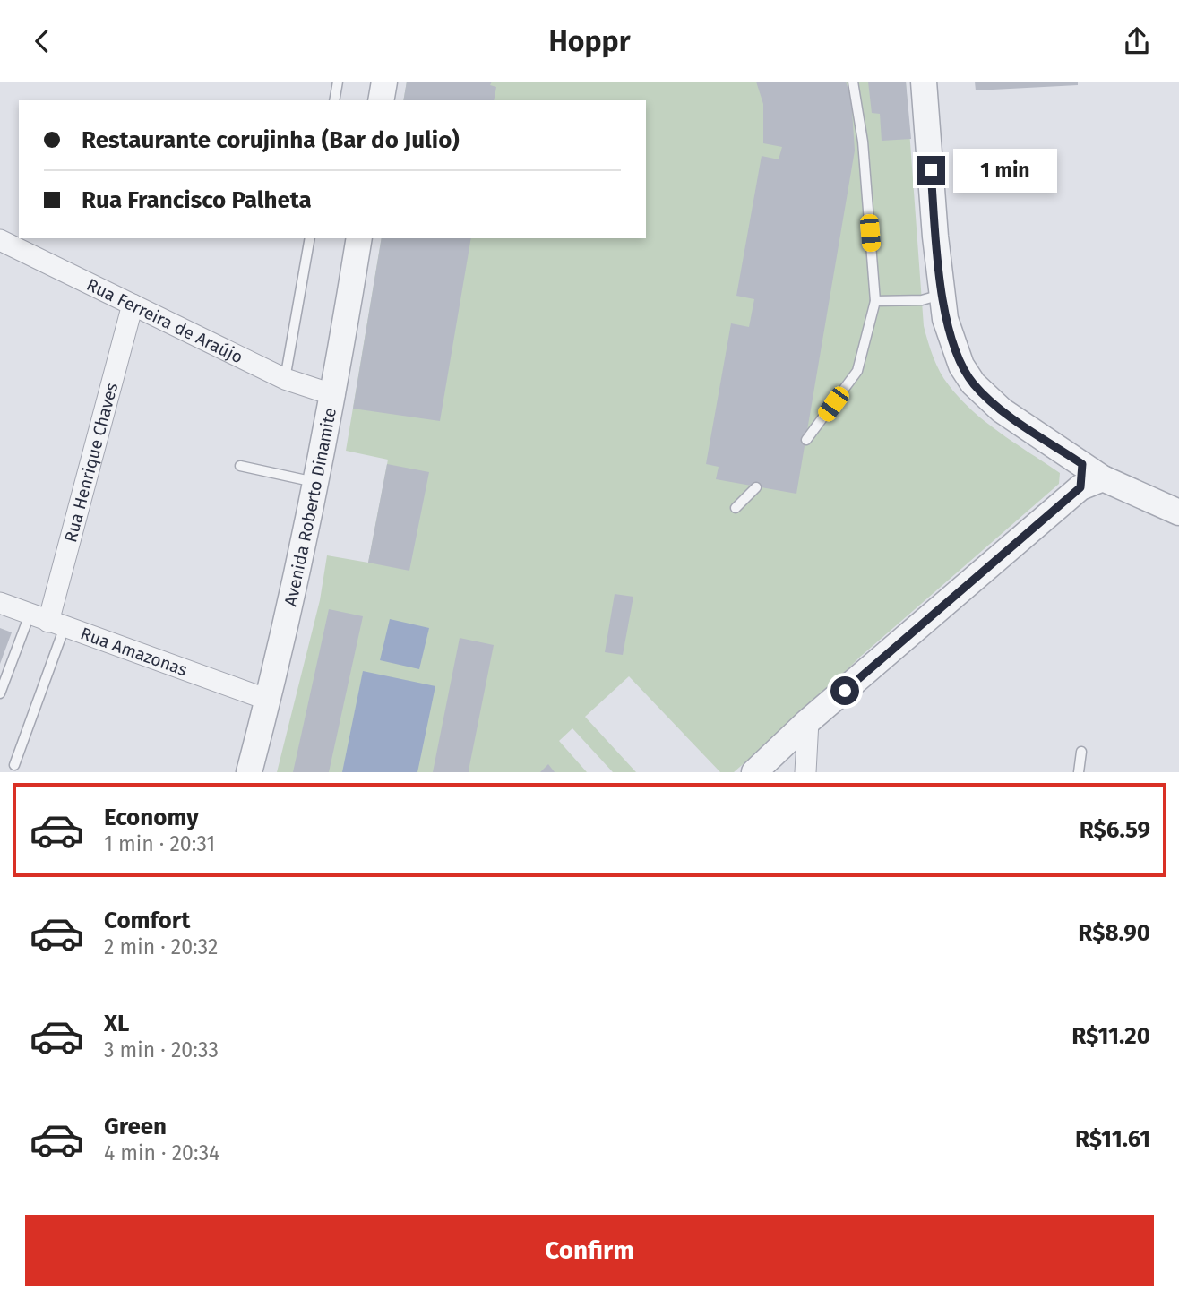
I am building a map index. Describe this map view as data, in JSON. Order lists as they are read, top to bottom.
{
  "streets": {
    "street": [
      "Rua Ferreira de Araújo",
      "Rua Henrique Chaves",
      "Avenida Roberto Dinamite",
      "Rua Amazonas"
    ]
  },
  "crossings": [
    ["Rua Ferreira de Araújo", "Rua Henrique Chaves"],
    ["Rua Ferreira de Araújo", "Avenida Roberto Dinamite"],
    ["Rua Henrique Chaves", "Rua Amazonas"],
    ["Avenida Roberto Dinamite", "Rua Amazonas"]
  ],
  "page": {
    "header": "Hoppr",
    "banner": ["Restaurante corujinha (Bar do Julio)", "Rua Francisco Palheta"],
    "bubble": "1 min",
    "list": [
      {
        "name": "Economy",
        "note": "1 min · 20:31",
        "value": "R$6.59"
      },
      {
        "name": "Comfort",
        "note": "2 min · 20:32",
        "value": "R$8.90"
      },
      {
        "name": "XL",
        "note": "3 min · 20:33",
        "value": "R$11.20"
      },
      {
        "name": "Green",
        "note": "4 min · 20:34",
        "value": "R$11.61"
      }
    ],
    "buttons": "Confirm"
  }
}
